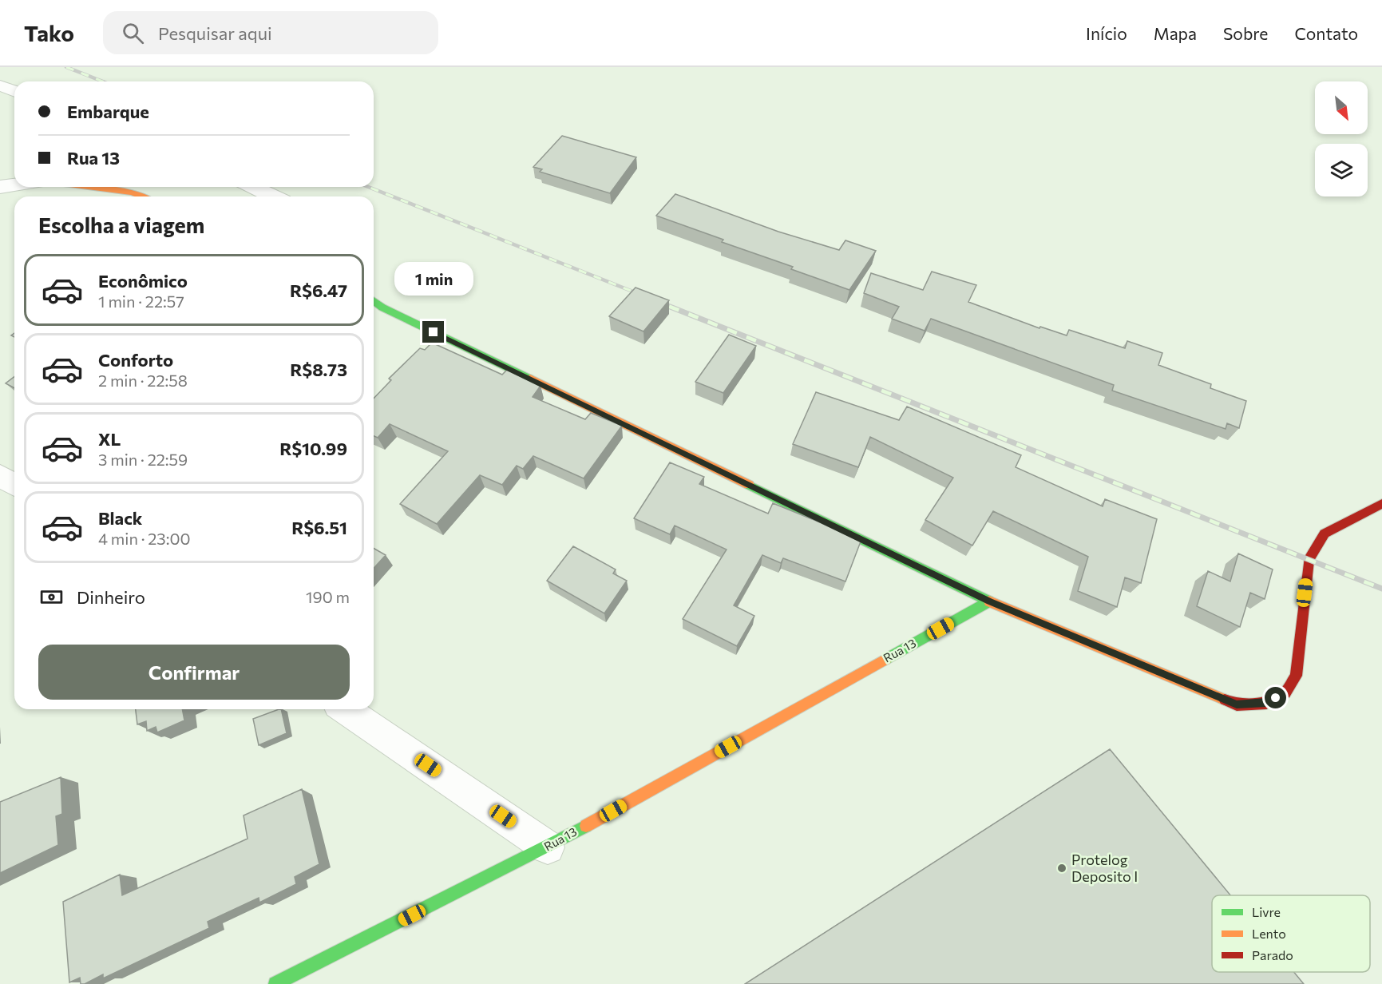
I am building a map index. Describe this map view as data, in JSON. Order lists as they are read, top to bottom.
{
  "streets": {
    "street": ["Rua 13"]
  },
  "places": ["Protelog Deposito I"],
  "legend": ["Livre", "Lento", "Parado"],
  "north": "bottom right",
  "page": {
    "header": "Tako",
    "search": "Pesquisar aqui",
    "nav": [
      "Início",
      "Mapa",
      "Sobre",
      "Contato"
    ],
    "banner": ["Embarque", "Rua 13"],
    "heading": "Escolha a viagem",
    "list": [
      {
        "name": "Econômico",
        "note": "1 min · 22:57",
        "value": "R$6.47"
      },
      {
        "name": "Conforto",
        "note": "2 min · 22:58",
        "value": "R$8.73"
      },
      {
        "name": "XL",
        "note": "3 min · 22:59",
        "value": "R$10.99"
      },
      {
        "name": "Black",
        "note": "4 min · 23:00",
        "value": "R$6.51"
      }
    ],
    "bubble": "1 min",
    "pay": ["Dinheiro", "190 m"],
    "buttons": "Confirmar"
  }
}
